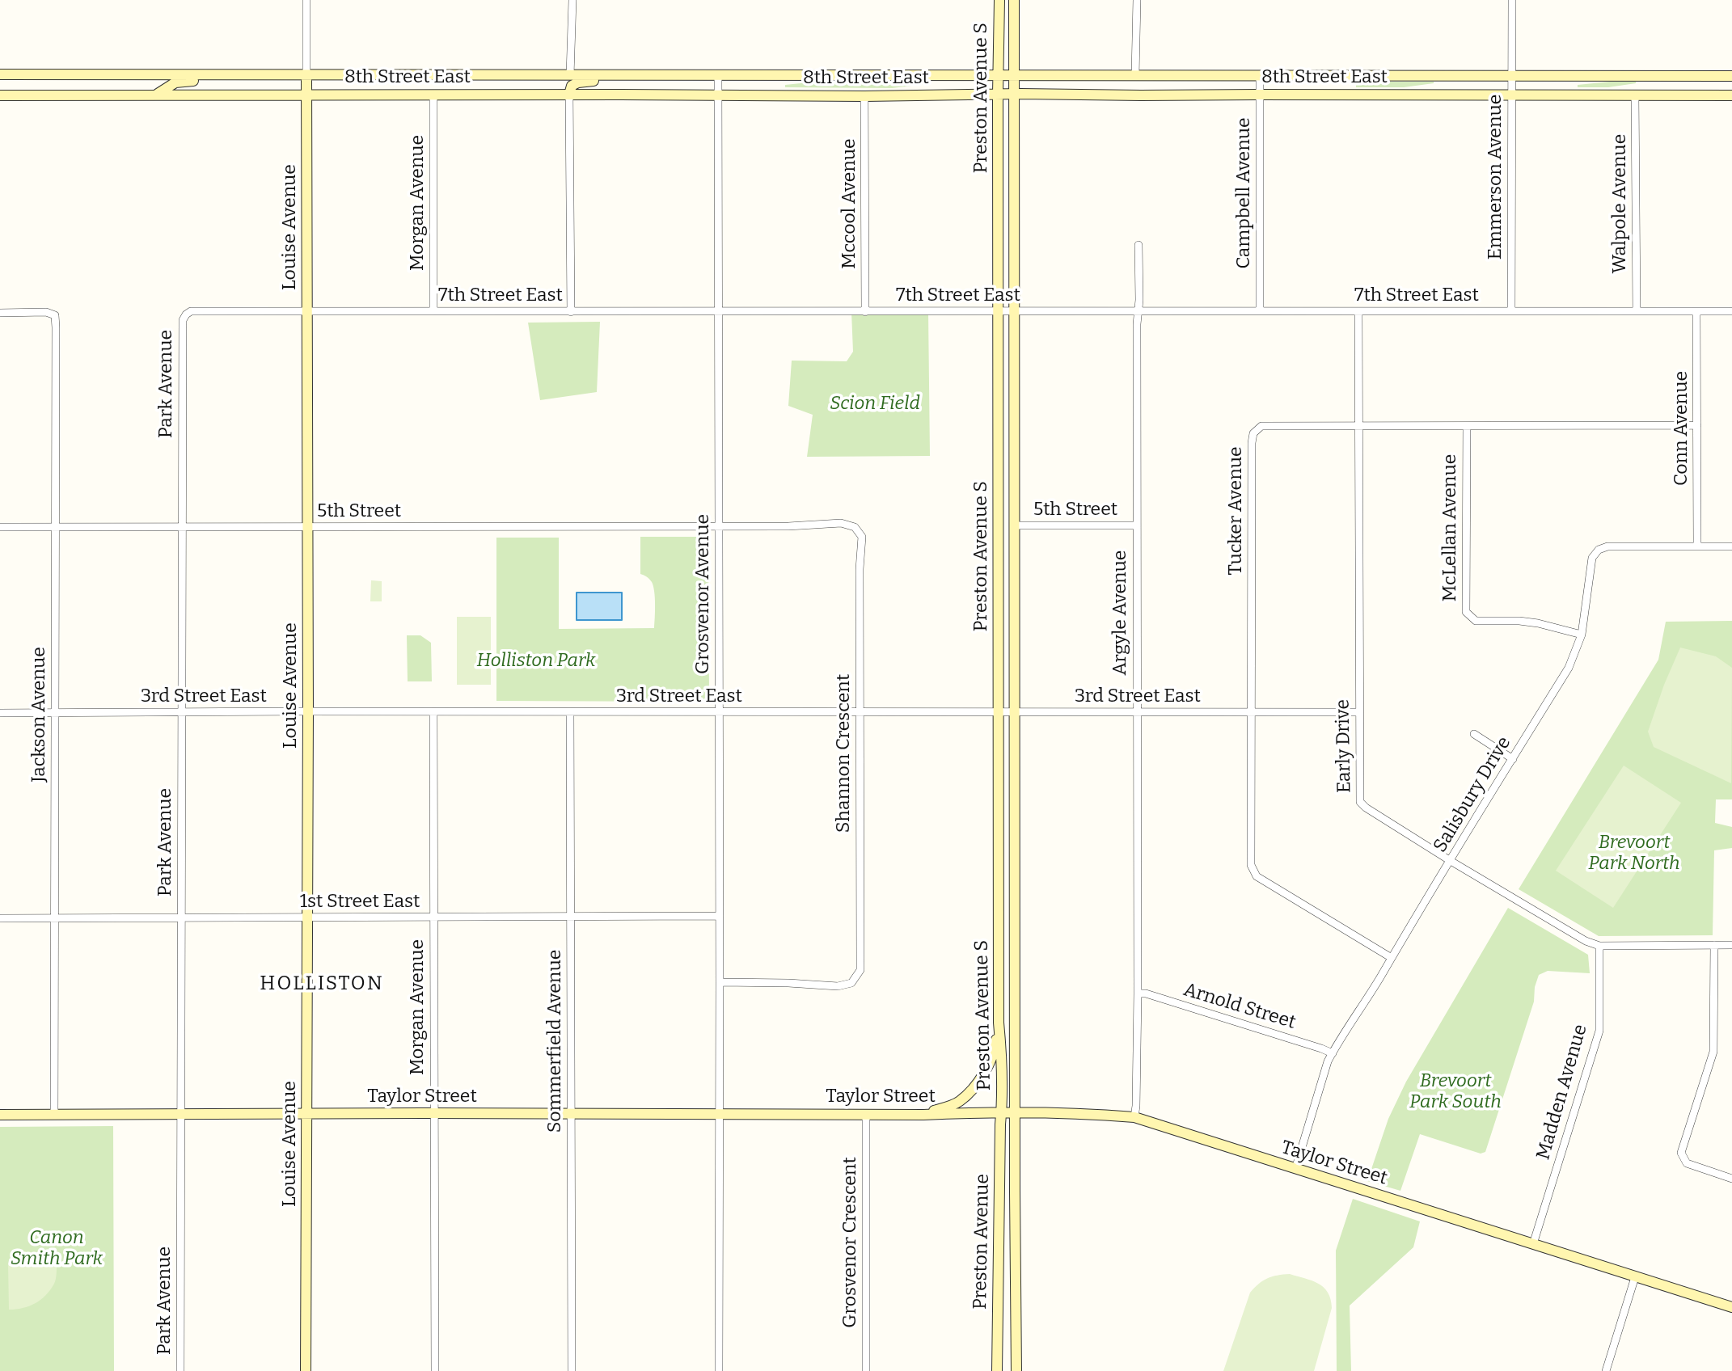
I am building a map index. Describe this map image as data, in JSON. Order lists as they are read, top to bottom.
{
  "streets": {
    "main road": [
      "8th Street East",
      "Preston Avenue S",
      "Louise Avenue",
      "Taylor Street",
      "Preston Avenue"
    ],
    "street": [
      "Emmerson Avenue",
      "Campbell Avenue",
      "Morgan Avenue",
      "Mccool Avenue",
      "Walpole Avenue",
      "7th Street East",
      "Park Avenue",
      "Conn Avenue",
      "5th Street",
      "Tucker Avenue",
      "McLellan Avenue",
      "Grosvenor Avenue",
      "Argyle Avenue",
      "3rd Street East",
      "Jackson Avenue",
      "Early Drive",
      "Shannon Crescent",
      "Salisbury Drive",
      "1st Street East",
      "Arnold Street",
      "Sommerfield Avenue",
      "Madden Avenue",
      "Grosvenor Crescent"
    ]
  },
  "crossings": [
    ["8th Street East", "Preston Avenue S"],
    ["8th Street East", "Emmerson Avenue"],
    ["8th Street East", "Campbell Avenue"],
    ["8th Street East", "Morgan Avenue"],
    ["8th Street East", "Mccool Avenue"],
    ["8th Street East", "Walpole Avenue"],
    ["8th Street East", "Louise Avenue"],
    ["8th Street East", "Grosvenor Avenue"],
    ["Preston Avenue S", "7th Street East"],
    ["Preston Avenue S", "5th Street"],
    ["Preston Avenue S", "3rd Street East"],
    ["Preston Avenue S", "Taylor Street"],
    ["Preston Avenue S", "Preston Avenue"],
    ["Emmerson Avenue", "7th Street East"],
    ["Campbell Avenue", "7th Street East"],
    ["Morgan Avenue", "7th Street East"],
    ["Morgan Avenue", "3rd Street East"],
    ["Morgan Avenue", "1st Street East"],
    ["Morgan Avenue", "Taylor Street"],
    ["Mccool Avenue", "7th Street East"],
    ["Walpole Avenue", "7th Street East"],
    ["Louise Avenue", "7th Street East"],
    ["Louise Avenue", "5th Street"],
    ["Louise Avenue", "3rd Street East"],
    ["Louise Avenue", "1st Street East"],
    ["Louise Avenue", "Taylor Street"],
    ["7th Street East", "Park Avenue"],
    ["7th Street East", "Conn Avenue"],
    ["7th Street East", "Grosvenor Avenue"],
    ["7th Street East", "Argyle Avenue"],
    ["7th Street East", "Early Drive"],
    ["Park Avenue", "5th Street"],
    ["Park Avenue", "3rd Street East"],
    ["Park Avenue", "1st Street East"],
    ["Park Avenue", "Taylor Street"],
    ["Conn Avenue", "Tucker Avenue"],
    ["Conn Avenue", "Salisbury Drive"],
    ["5th Street", "Grosvenor Avenue"],
    ["5th Street", "Argyle Avenue"],
    ["5th Street", "Jackson Avenue"],
    ["5th Street", "Shannon Crescent"],
    ["Tucker Avenue", "McLellan Avenue"],
    ["Tucker Avenue", "3rd Street East"],
    ["Tucker Avenue", "Early Drive"],
    ["Tucker Avenue", "Salisbury Drive"],
    ["McLellan Avenue", "Salisbury Drive"],
    ["Grosvenor Avenue", "3rd Street East"],
    ["Grosvenor Avenue", "Shannon Crescent"],
    ["Grosvenor Avenue", "1st Street East"],
    ["Grosvenor Avenue", "Taylor Street"],
    ["Argyle Avenue", "3rd Street East"],
    ["Argyle Avenue", "Arnold Street"],
    ["Argyle Avenue", "Taylor Street"],
    ["3rd Street East", "Jackson Avenue"],
    ["3rd Street East", "Early Drive"],
    ["3rd Street East", "Shannon Crescent"],
    ["3rd Street East", "Sommerfield Avenue"],
    ["Jackson Avenue", "1st Street East"],
    ["Jackson Avenue", "Taylor Street"],
    ["Early Drive", "Salisbury Drive"],
    ["Early Drive", "Madden Avenue"],
    ["Salisbury Drive", "Arnold Street"],
    ["Salisbury Drive", "Taylor Street"],
    ["1st Street East", "Sommerfield Avenue"],
    ["Sommerfield Avenue", "Taylor Street"],
    ["Madden Avenue", "Taylor Street"],
    ["Taylor Street", "Preston Avenue"],
    ["Taylor Street", "Grosvenor Crescent"]
  ],
  "districts": ["HOLLISTON"],
  "parks": [
    "Scion Field",
    "Holliston Park",
    "Brevoort Park North",
    "Brevoort Park South",
    "Canon Smith Park"
  ]
}
